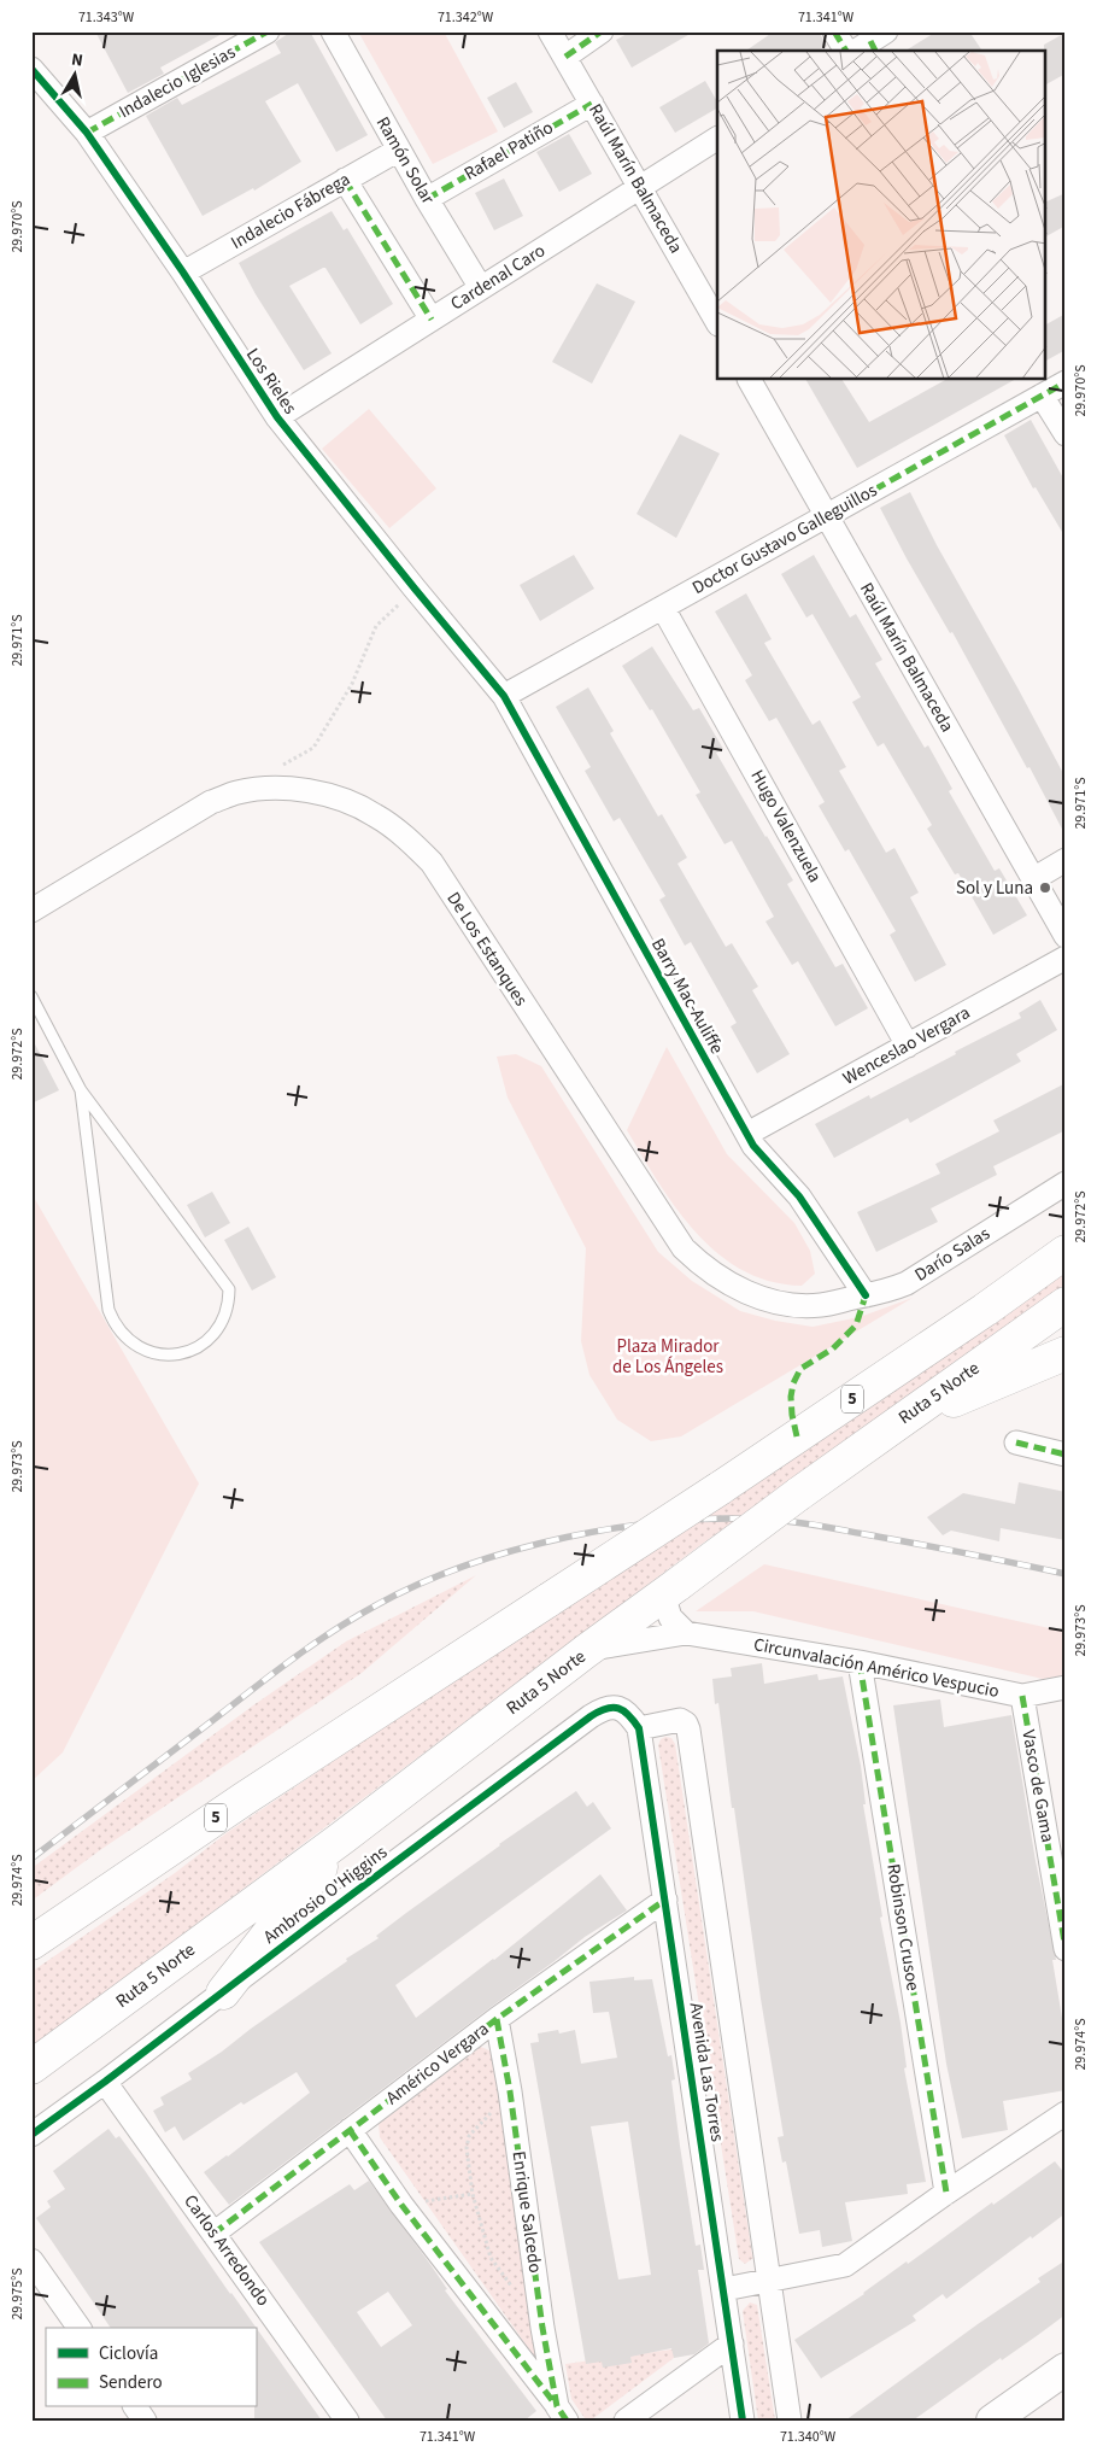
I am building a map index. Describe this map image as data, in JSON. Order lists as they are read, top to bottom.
{
  "streets": {
    "highway": ["Ruta 5 Norte", "5"],
    "street": [
      "Indalecio Iglesias",
      "Rafael Patiño",
      "Ramón Solar",
      "Raúl Marín Balmaceda",
      "Indalecio Fábrega",
      "Cardenal Caro",
      "Los Rieles",
      "Doctor Gustavo Galleguillos",
      "Hugo Valenzuela",
      "De Los Estanques",
      "Barry Mac-Auliffe",
      "Wenceslao Vergara",
      "Darío Salas",
      "Circunvalación Américo Vespucio",
      "Vasco de Gama",
      "Ambrosio O'Higgins",
      "Robinson Crusoe",
      "Américo Vergara",
      "Avenida Las Torres",
      "Enrique Salcedo",
      "Carlos Arredondo"
    ]
  },
  "crossings": [
    ["Indalecio Iglesias", "Los Rieles"],
    ["Rafael Patiño", "Ramón Solar"],
    ["Rafael Patiño", "Raúl Marín Balmaceda"],
    ["Ramón Solar", "Indalecio Fábrega"],
    ["Ramón Solar", "Cardenal Caro"],
    ["Raúl Marín Balmaceda", "Cardenal Caro"],
    ["Raúl Marín Balmaceda", "Doctor Gustavo Galleguillos"],
    ["Indalecio Fábrega", "Los Rieles"],
    ["Cardenal Caro", "Los Rieles"],
    ["Los Rieles", "Doctor Gustavo Galleguillos"],
    ["Los Rieles", "Barry Mac-Auliffe"],
    ["Doctor Gustavo Galleguillos", "Hugo Valenzuela"],
    ["Doctor Gustavo Galleguillos", "Barry Mac-Auliffe"],
    ["Hugo Valenzuela", "Wenceslao Vergara"],
    ["De Los Estanques", "Barry Mac-Auliffe"],
    ["De Los Estanques", "Darío Salas"],
    ["Barry Mac-Auliffe", "Wenceslao Vergara"],
    ["Barry Mac-Auliffe", "Darío Salas"],
    ["Ruta 5 Norte", "Circunvalación Américo Vespucio"],
    ["Circunvalación Américo Vespucio", "Vasco de Gama"],
    ["Circunvalación Américo Vespucio", "Robinson Crusoe"],
    ["Ambrosio O'Higgins", "Avenida Las Torres"],
    ["Ambrosio O'Higgins", "Carlos Arredondo"],
    ["Américo Vergara", "Avenida Las Torres"],
    ["Américo Vergara", "Enrique Salcedo"],
    ["Américo Vergara", "Carlos Arredondo"]
  ],
  "parks": ["Plaza Mirador de Los Ángeles"],
  "places": ["Sol y Luna"],
  "legend": ["Ciclovía", "Sendero"],
  "north": "top",
  "coordinates": [
    "71.343°W",
    "71.342°W",
    "71.341°W",
    "29.970°S",
    "29.971°S",
    "29.972°S",
    "29.973°S",
    "29.974°S",
    "29.975°S",
    "71.340°W"
  ]
}
